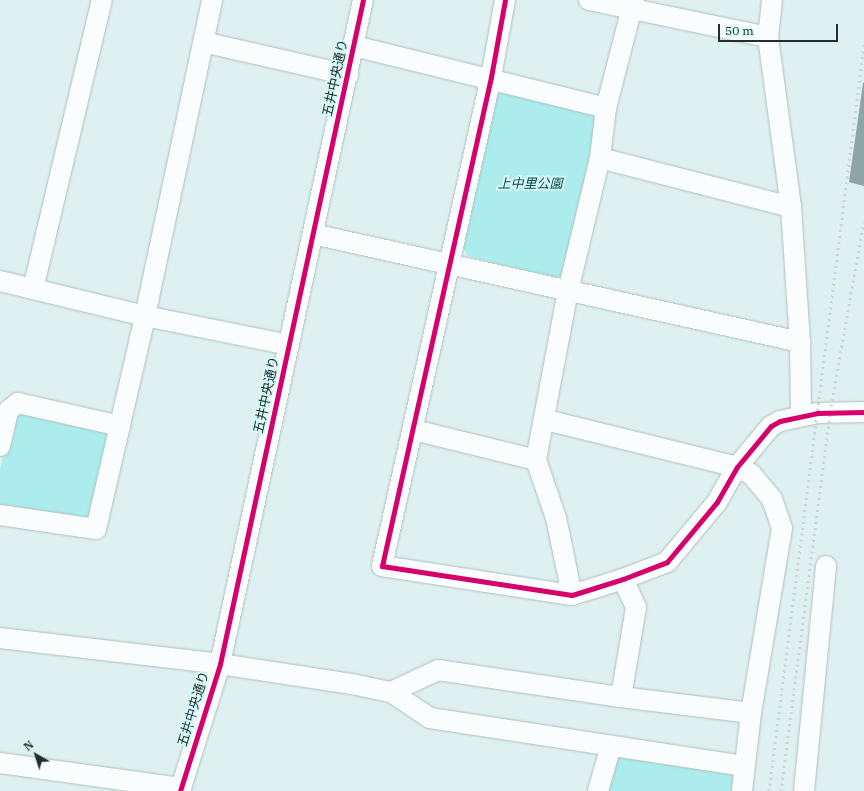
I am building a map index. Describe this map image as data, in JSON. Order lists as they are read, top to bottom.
{
  "streets": {
    "street": ["五井中央通り"]
  },
  "parks": ["上中里公園"],
  "scale_bar": "50 m",
  "north": "top left"
}
